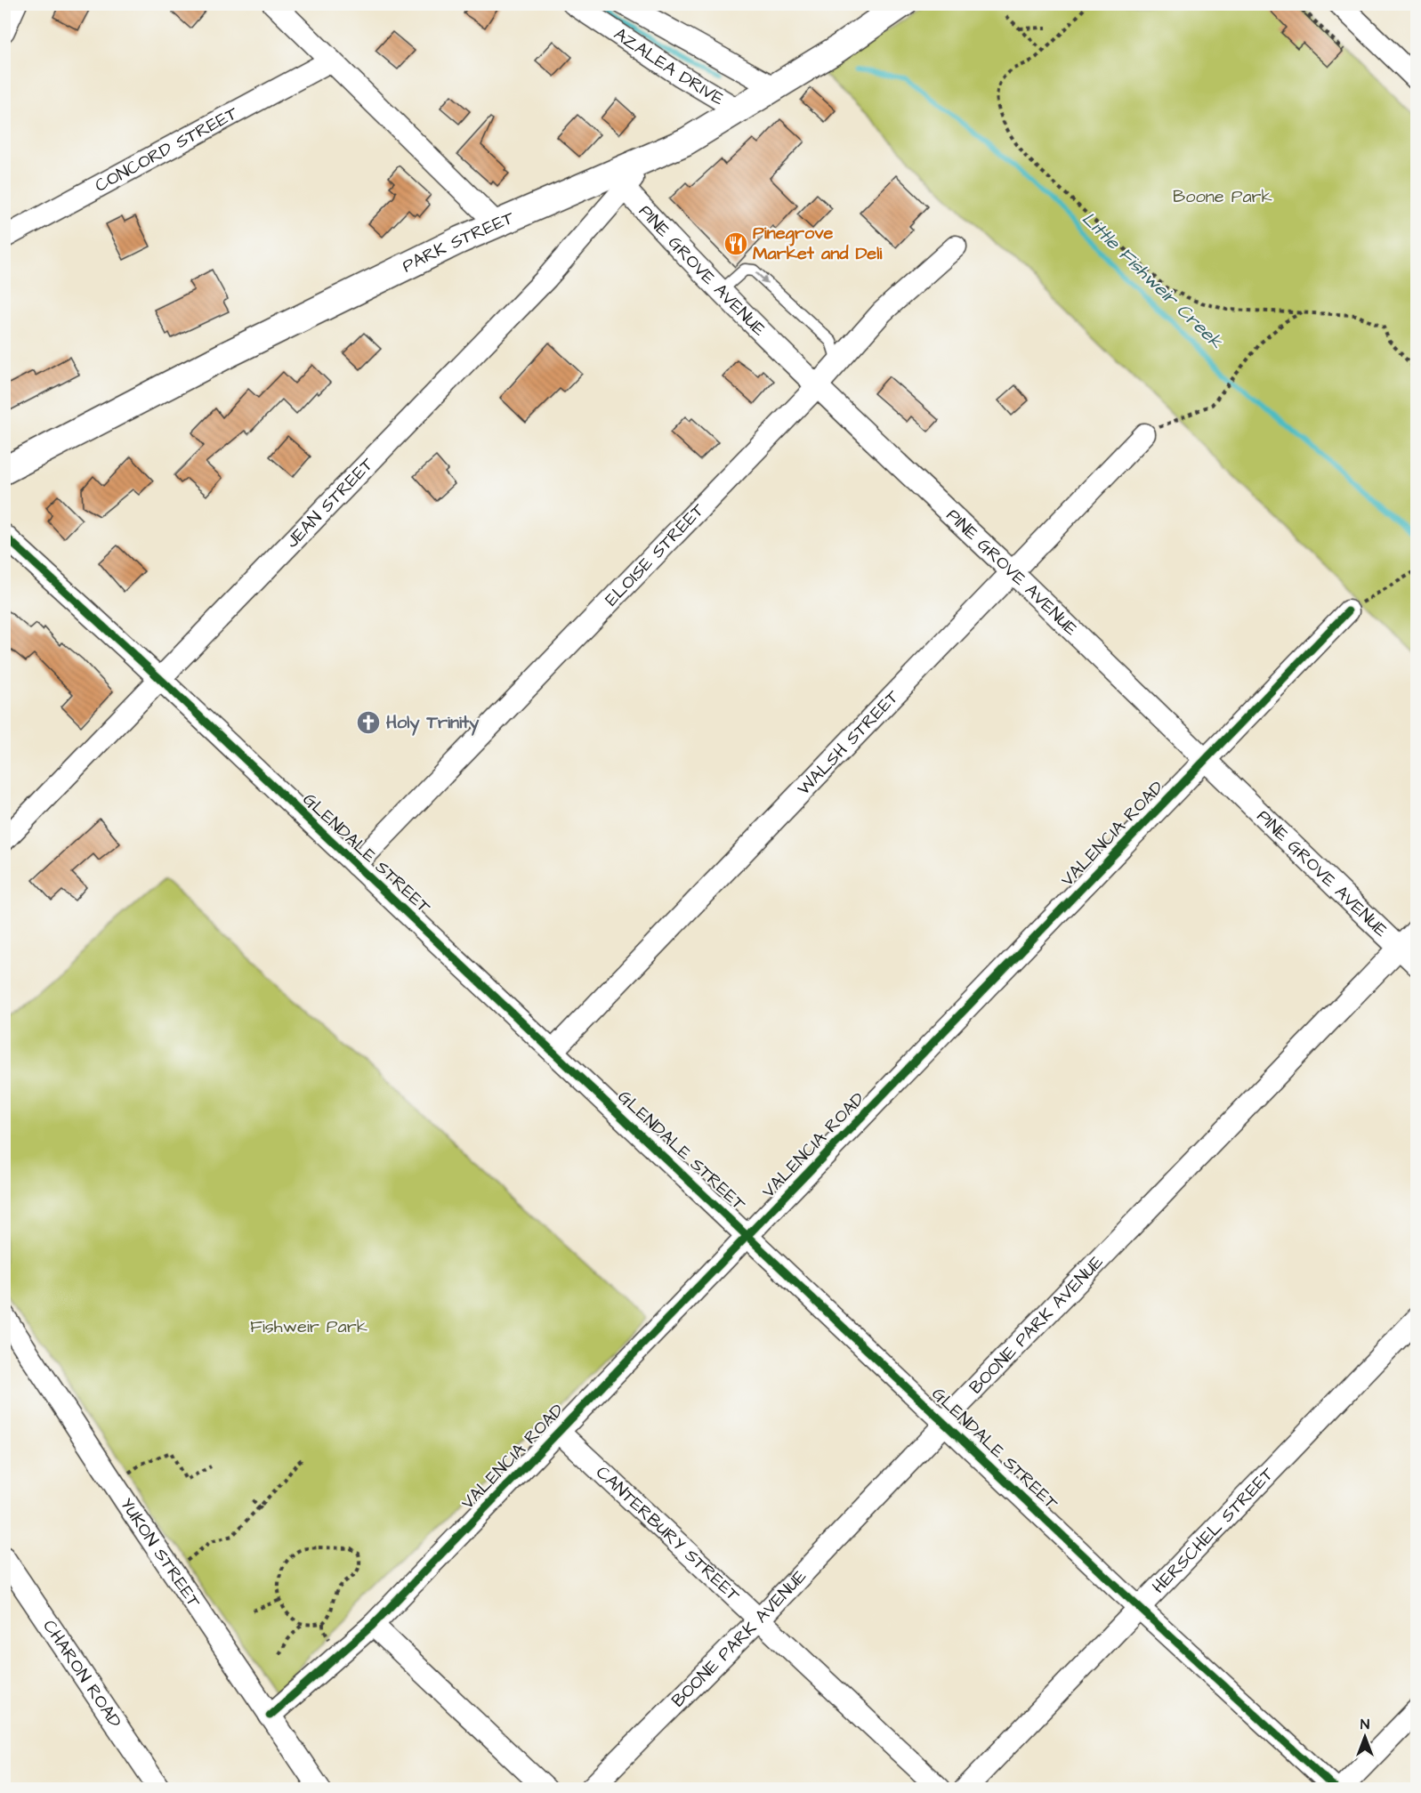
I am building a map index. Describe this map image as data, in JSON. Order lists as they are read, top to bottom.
{
  "streets": {
    "street": [
      "AZALEA DRIVE",
      "CONCORD STREET",
      "PARK STREET",
      "PINE GROVE AVENUE",
      "JEAN STREET",
      "ELOISE STREET",
      "WALSH STREET",
      "VALENCIA ROAD",
      "GLENDALE STREET",
      "BOONE PARK AVENUE",
      "HERSCHEL STREET",
      "CANTERBURY STREET",
      "YUKON STREET",
      "CHARON ROAD"
    ]
  },
  "crossings": [
    ["AZALEA DRIVE", "PARK STREET"],
    ["PARK STREET", "PINE GROVE AVENUE"],
    ["PARK STREET", "JEAN STREET"],
    ["PINE GROVE AVENUE", "JEAN STREET"],
    ["PINE GROVE AVENUE", "ELOISE STREET"],
    ["PINE GROVE AVENUE", "WALSH STREET"],
    ["PINE GROVE AVENUE", "VALENCIA ROAD"],
    ["PINE GROVE AVENUE", "BOONE PARK AVENUE"],
    ["JEAN STREET", "GLENDALE STREET"],
    ["ELOISE STREET", "GLENDALE STREET"],
    ["WALSH STREET", "GLENDALE STREET"],
    ["VALENCIA ROAD", "GLENDALE STREET"],
    ["VALENCIA ROAD", "CANTERBURY STREET"],
    ["VALENCIA ROAD", "YUKON STREET"],
    ["GLENDALE STREET", "BOONE PARK AVENUE"],
    ["GLENDALE STREET", "HERSCHEL STREET"],
    ["BOONE PARK AVENUE", "CANTERBURY STREET"]
  ],
  "water": ["Little Fishweir Creek"],
  "parks": ["Boone Park", "Fishweir Park"],
  "places": {
    "restaurant": ["Pinegrove Market and Deli"],
    "church": ["Holy Trinity"]
  },
  "north": "top"
}
